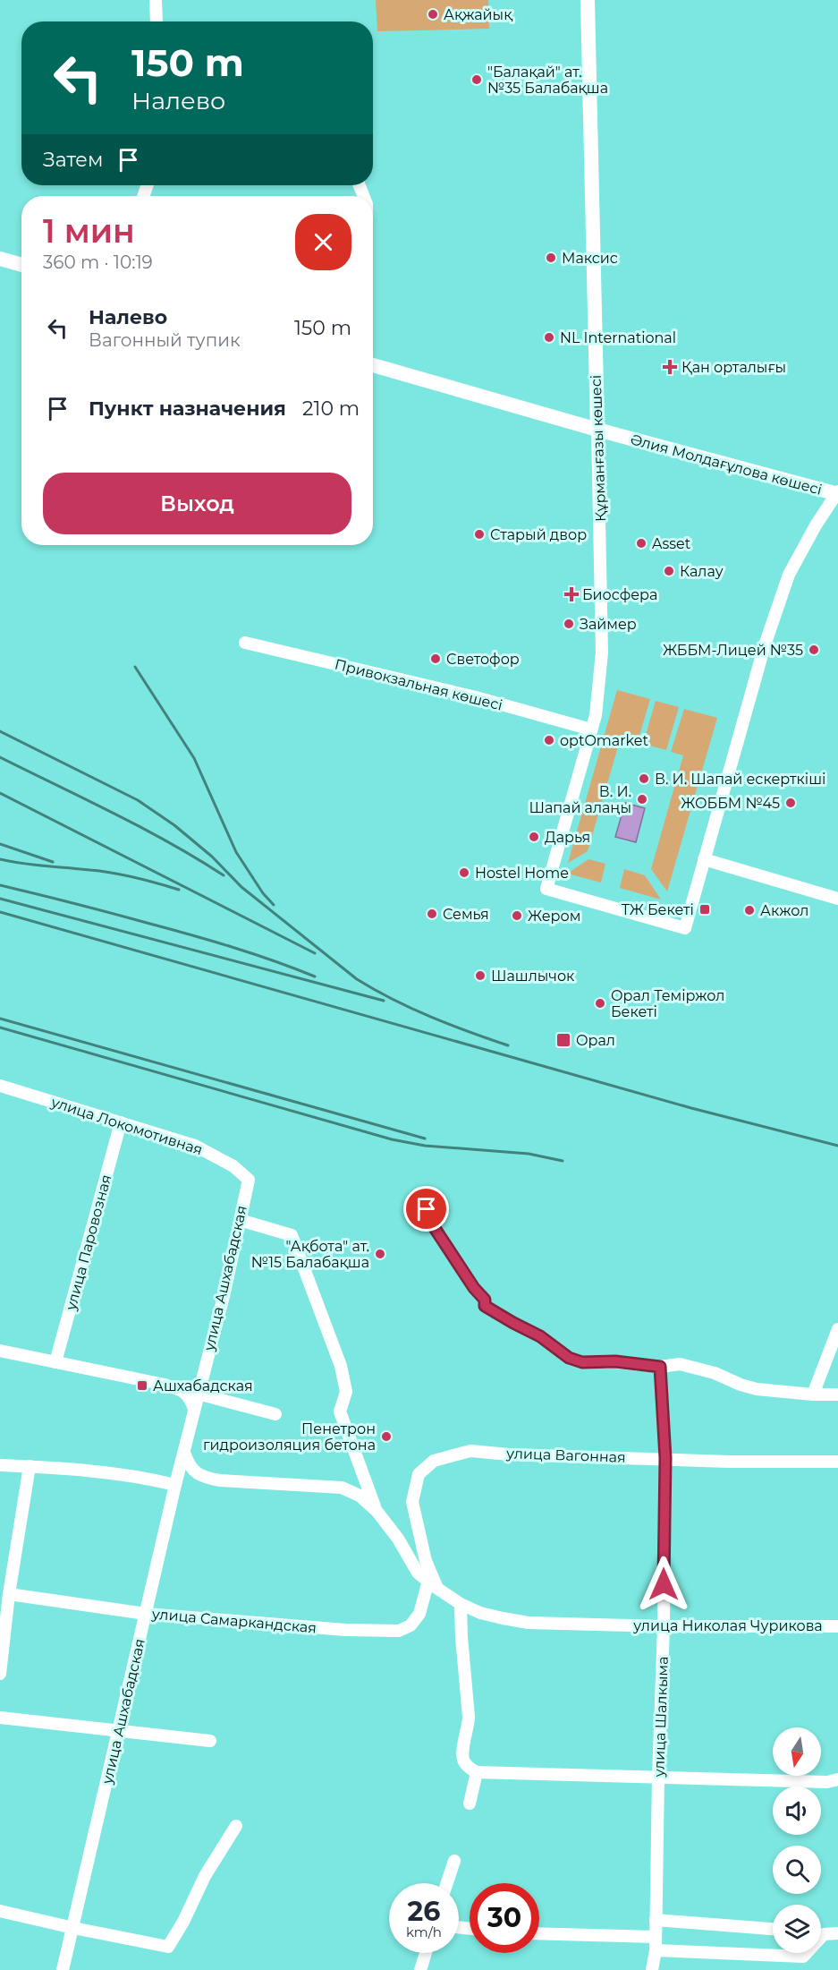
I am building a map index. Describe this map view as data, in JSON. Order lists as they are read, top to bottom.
{
  "streets": {
    "main road": ["Құрманғазы көшесі", "Әлия Молдағұлова көшесі"],
    "street": [
      "Привокзальная көшесі",
      "улица Локомотивная",
      "улица Паровозная",
      "улица Ашхабадская",
      "улица Вагонная",
      "улица Самаркандская",
      "улица Николая Чурикова",
      "улица Шалкыма"
    ]
  },
  "crossings": [
    ["Құрманғазы көшесі", "Әлия Молдағұлова көшесі"],
    ["Құрманғазы көшесі", "Привокзальная көшесі"],
    ["улица Локомотивная", "улица Паровозная"],
    ["улица Локомотивная", "улица Ашхабадская"],
    ["улица Ашхабадская", "улица Самаркандская"],
    ["улица Вагонная", "улица Самаркандская"],
    ["улица Вагонная", "улица Николая Чурикова"],
    ["улица Вагонная", "улица Шалкыма"],
    ["улица Самаркандская", "улица Николая Чурикова"],
    ["улица Николая Чурикова", "улица Шалкыма"]
  ],
  "places": {
    "other": [
      "Ақжайық",
      "\"Балақай\" ат. №35 Балабақша",
      "Максис",
      "NL International",
      "Старый двор",
      "Asset",
      "Калау",
      "Займер",
      "ЖББМ-Лицей №35",
      "Светофор",
      "optOmarket",
      "В. И. Шапай ескерткіші",
      "В. И. Шапай алаңы",
      "ЖОББМ №45",
      "Дарья",
      "Hostel Home",
      "Акжол",
      "Семья",
      "Жером",
      "Шашлычок",
      "Орал Теміржол Бекеті",
      "\"Ақбота\" ат. №15 Балабақша",
      "Пенетрон гидроизоляция бетона"
    ],
    "health": ["Қан орталығы", "Биосфера"],
    "transit": ["ТЖ Бекеті", "Орал", "Ашхабадская"]
  },
  "north": "bottom",
  "page": {
    "turn": ["150 m", "Налево"],
    "then": "Затем",
    "heading": ["1 мин", "360 m · 10:19"],
    "list": [
      {
        "name": "Налево",
        "note": "Вагонный тупик",
        "value": "150 m"
      },
      {
        "name": "Пункт назначения",
        "value": "210 m"
      }
    ],
    "buttons": "Выход",
    "speed": "26 km/h",
    "limit": "30"
  }
}
